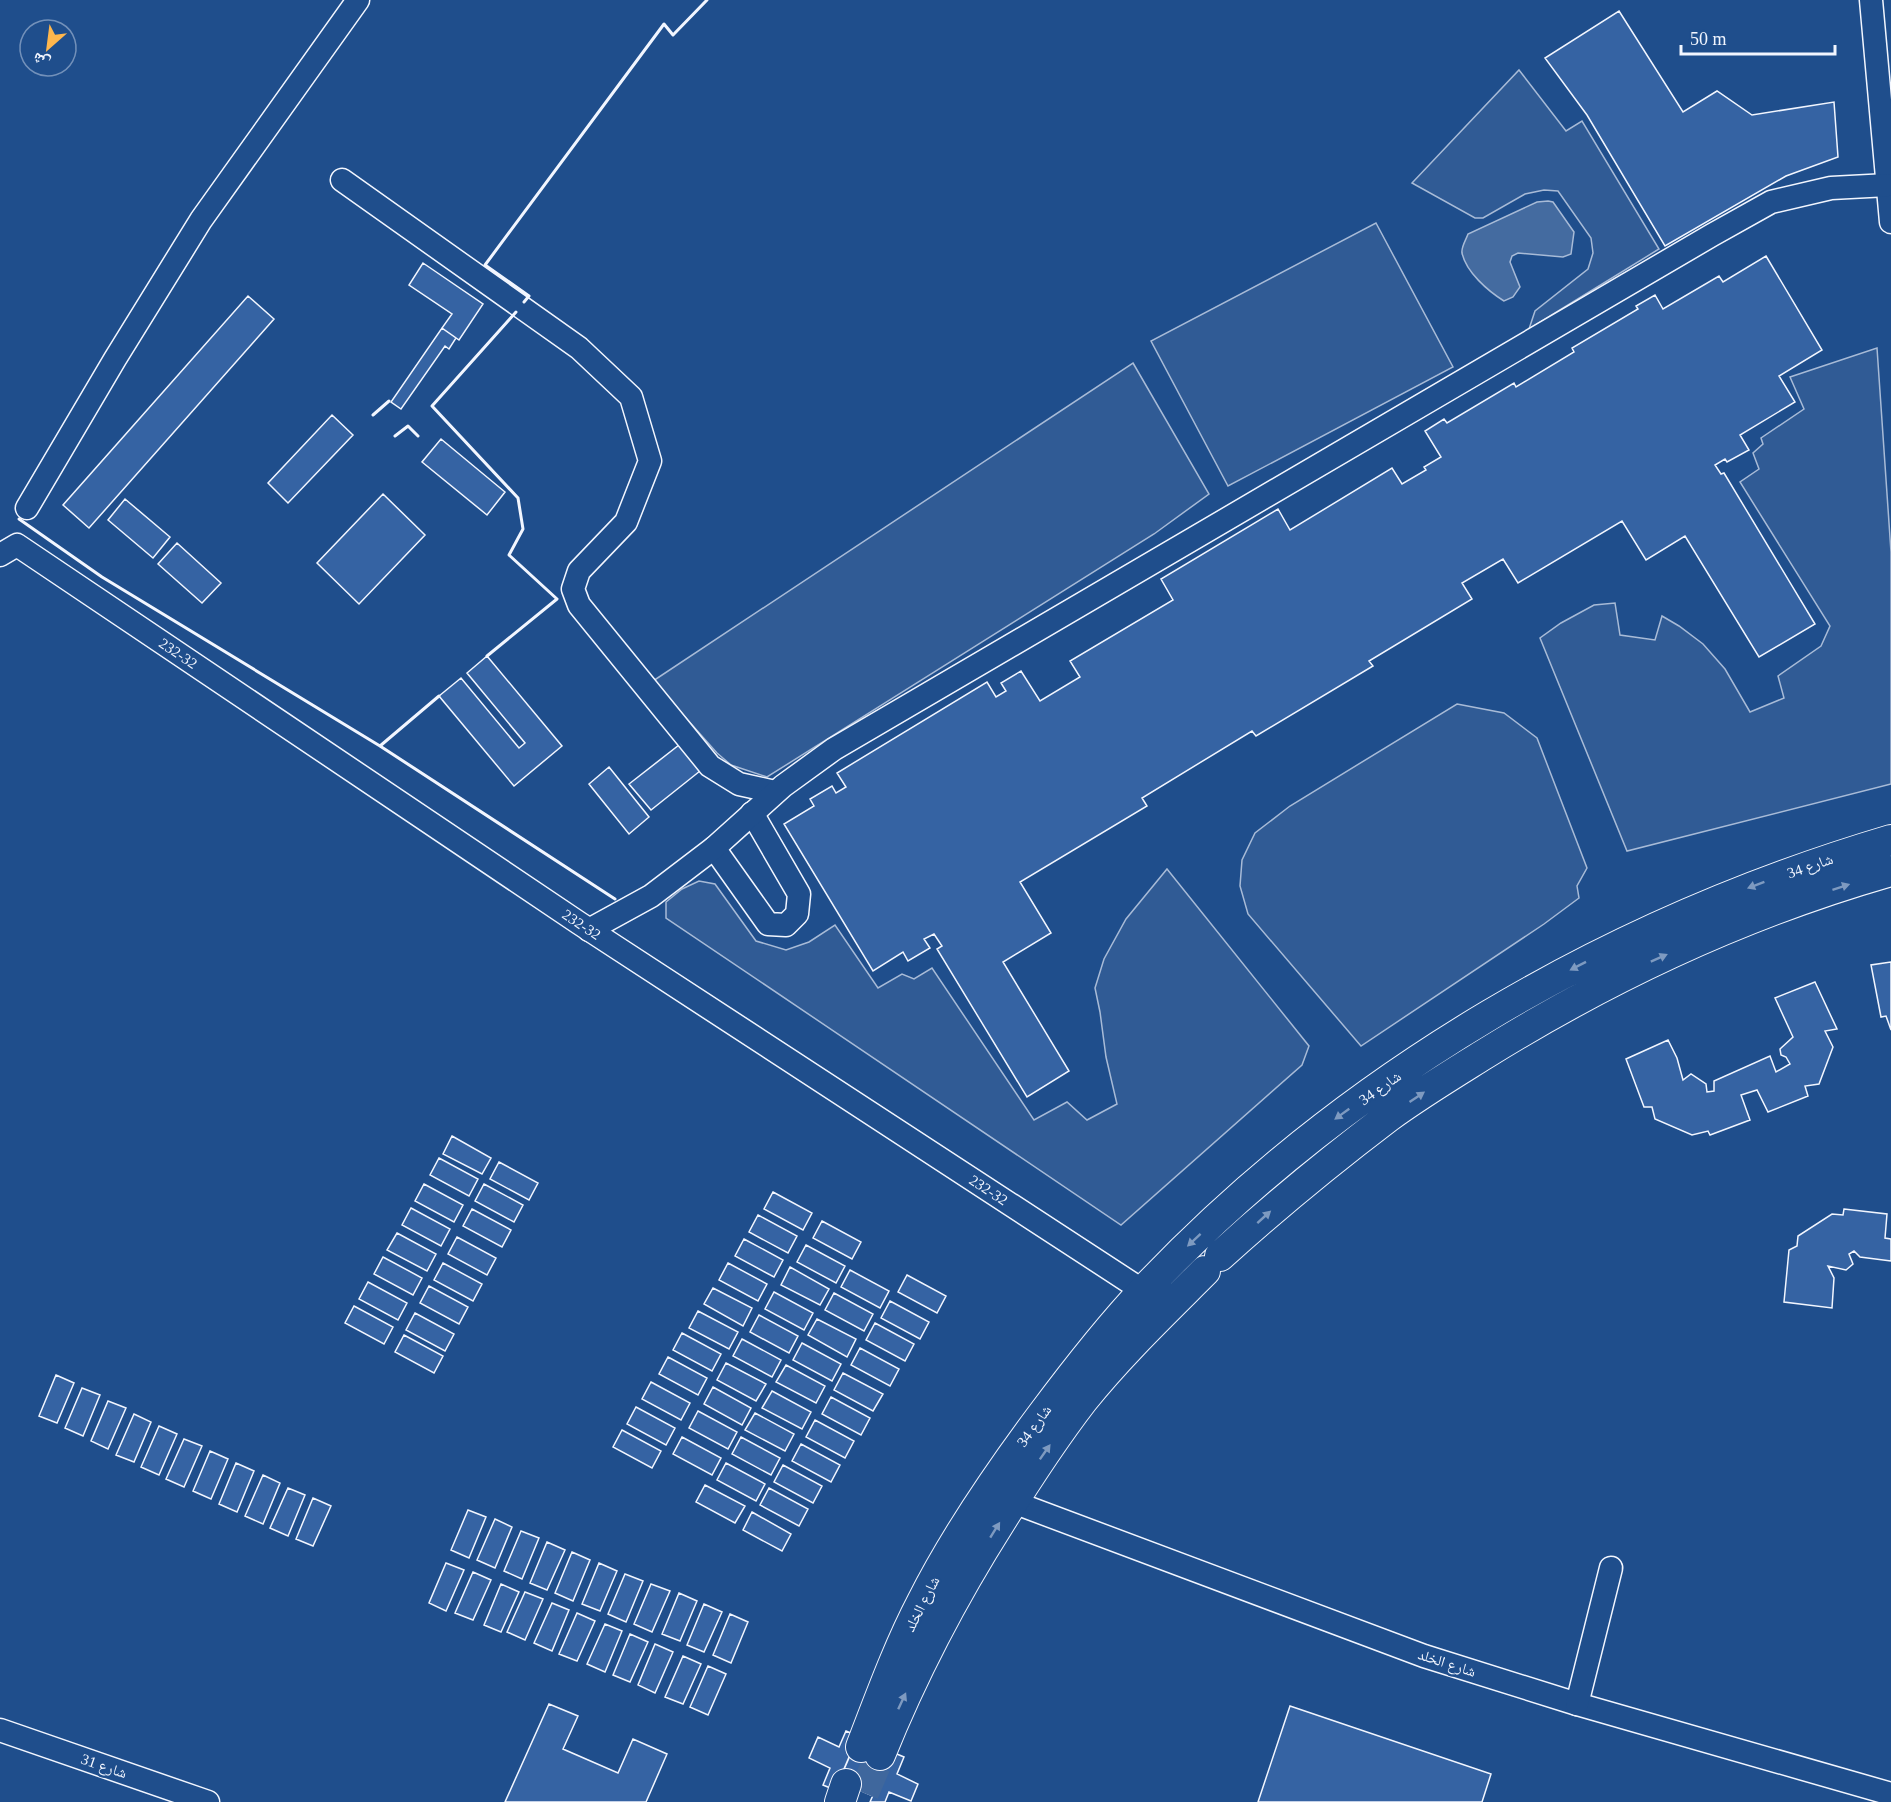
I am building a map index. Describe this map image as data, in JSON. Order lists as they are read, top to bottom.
{
  "streets": {
    "main road": ["شارع 34", "شارع الخلد"],
    "street": ["232-32", "شارع 31"]
  },
  "crossings": [
    ["232-32", "شارع 34"],
    ["شارع 34", "شارع الخلد"]
  ],
  "scale_bar": "50 m",
  "north": "bottom left"
}
